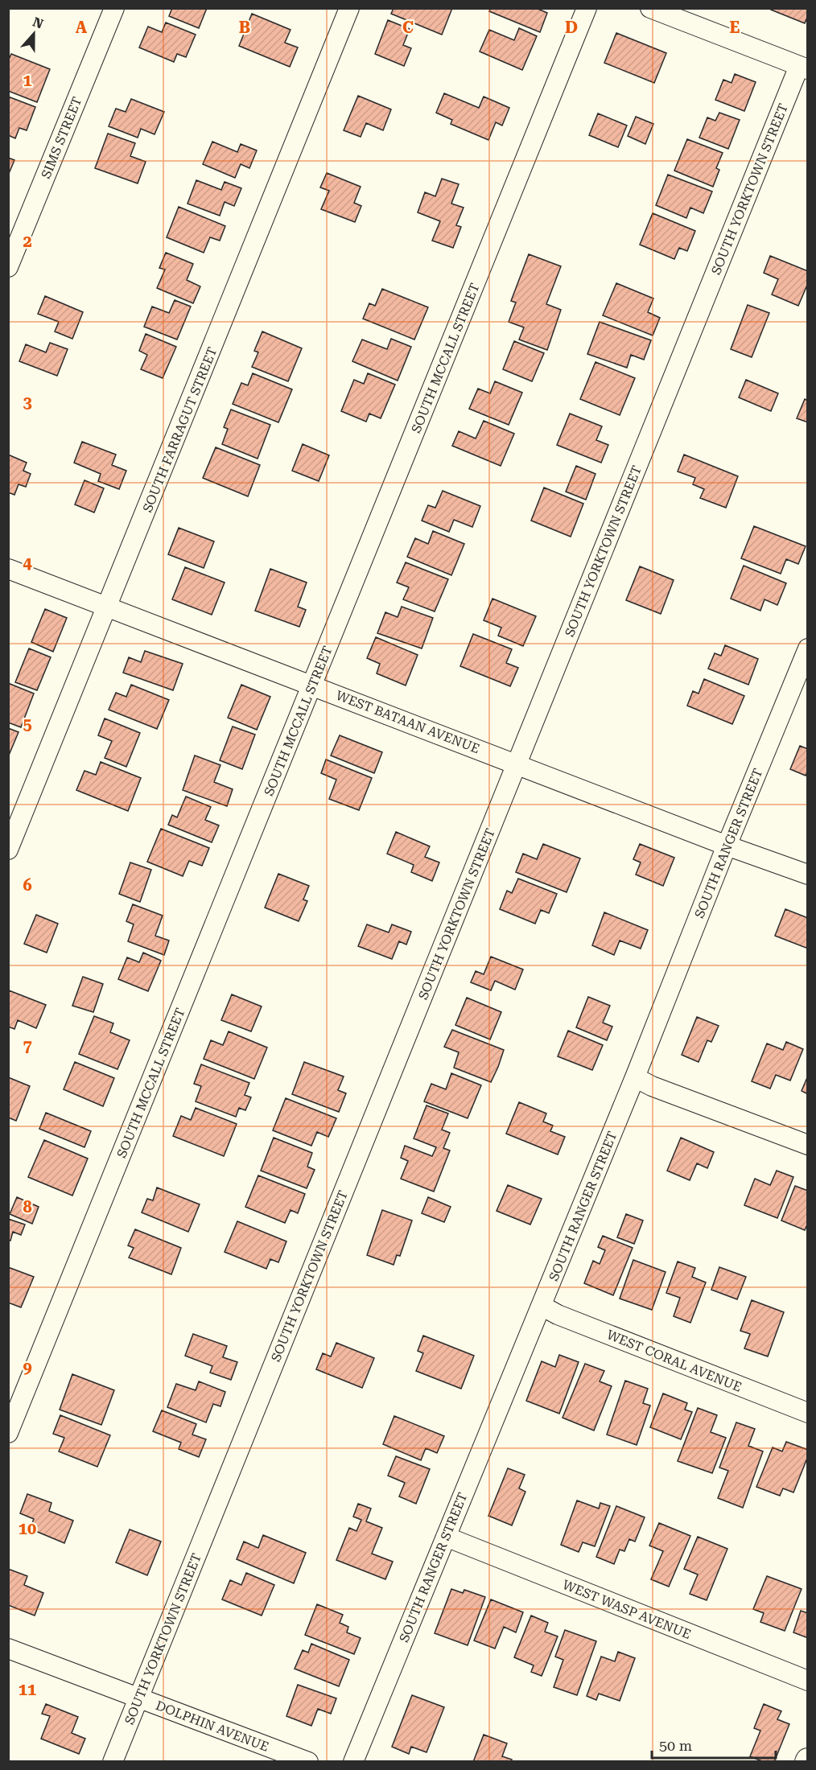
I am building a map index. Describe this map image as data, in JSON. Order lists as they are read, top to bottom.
{
  "streets": {
    "street": [
      "SIMS STREET",
      "SOUTH YORKTOWN STREET",
      "SOUTH MCCALL STREET",
      "SOUTH FARRAGUT STREET",
      "WEST BATAAN AVENUE",
      "SOUTH RANGER STREET",
      "WEST CORAL AVENUE",
      "WEST WASP AVENUE",
      "DOLPHIN AVENUE"
    ]
  },
  "crossings": [
    ["SOUTH YORKTOWN STREET", "WEST BATAAN AVENUE"],
    ["SOUTH YORKTOWN STREET", "DOLPHIN AVENUE"],
    ["SOUTH MCCALL STREET", "WEST BATAAN AVENUE"],
    ["SOUTH FARRAGUT STREET", "WEST BATAAN AVENUE"],
    ["WEST BATAAN AVENUE", "SOUTH RANGER STREET"],
    ["SOUTH RANGER STREET", "WEST CORAL AVENUE"],
    ["SOUTH RANGER STREET", "WEST WASP AVENUE"]
  ],
  "scale_bar": "50 m",
  "north": "top",
  "grid": {
    "columns": [
      "A",
      "B",
      "C",
      "D",
      "E"
    ],
    "rows": [
      "1",
      "2",
      "3",
      "4",
      "5",
      "6",
      "7",
      "8",
      "9",
      "10",
      "11"
    ]
  }
}
